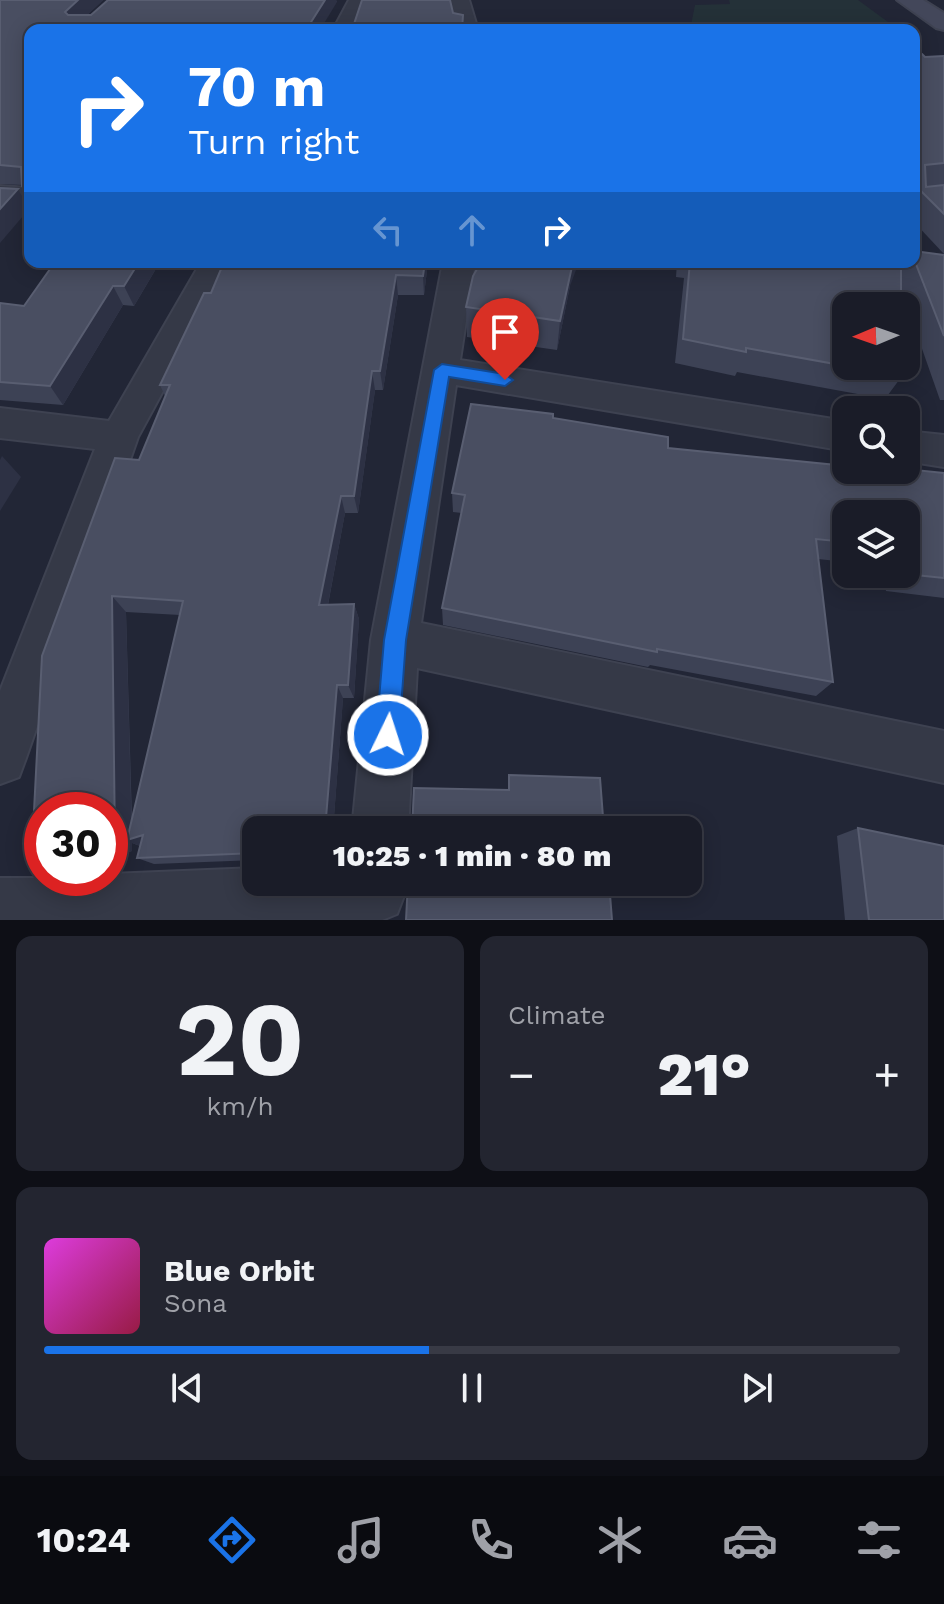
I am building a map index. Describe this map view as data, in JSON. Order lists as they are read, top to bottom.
{
  "north": "left",
  "page": {
    "turn": ["70 m", "Turn right"],
    "limit": "30",
    "trip": "10:25 · 1 min · 80 m",
    "tile": [
      ["20", "km/h"],
      "Climate"
    ],
    "heat": ["−", "21°", "+"],
    "song": ["Blue Orbit", "Sona"],
    "tabs": "10:24"
  }
}
